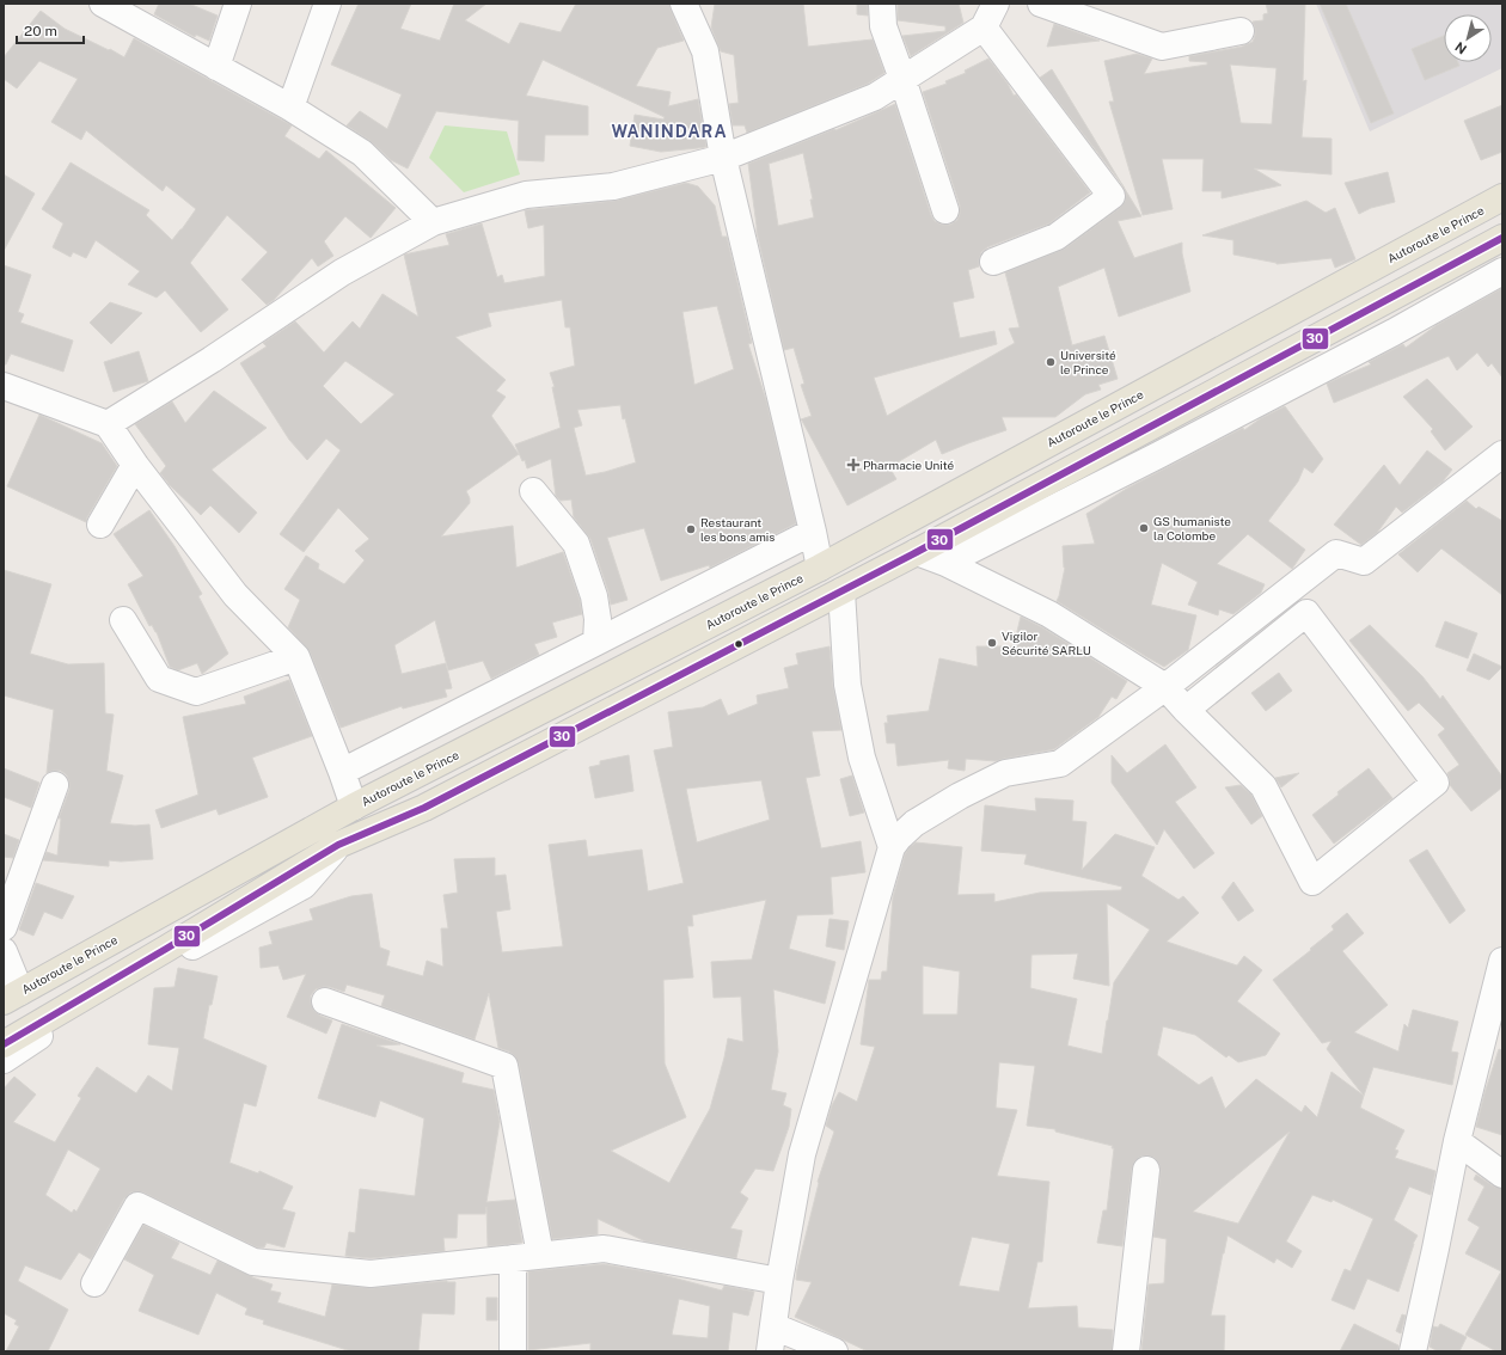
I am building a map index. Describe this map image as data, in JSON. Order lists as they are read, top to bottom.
{
  "streets": {
    "main road": ["Autoroute le Prince"]
  },
  "districts": ["WANINDARA"],
  "places": {
    "other": [
      "Université le Prince",
      "GS humaniste la Colombe",
      "Restaurant les bons amis",
      "Vigilor Sécurité SARLU"
    ],
    "health": ["Pharmacie Unité"]
  },
  "lines": ["transit line 30"],
  "scale_bar": "20 m",
  "north": "bottom left"
}
